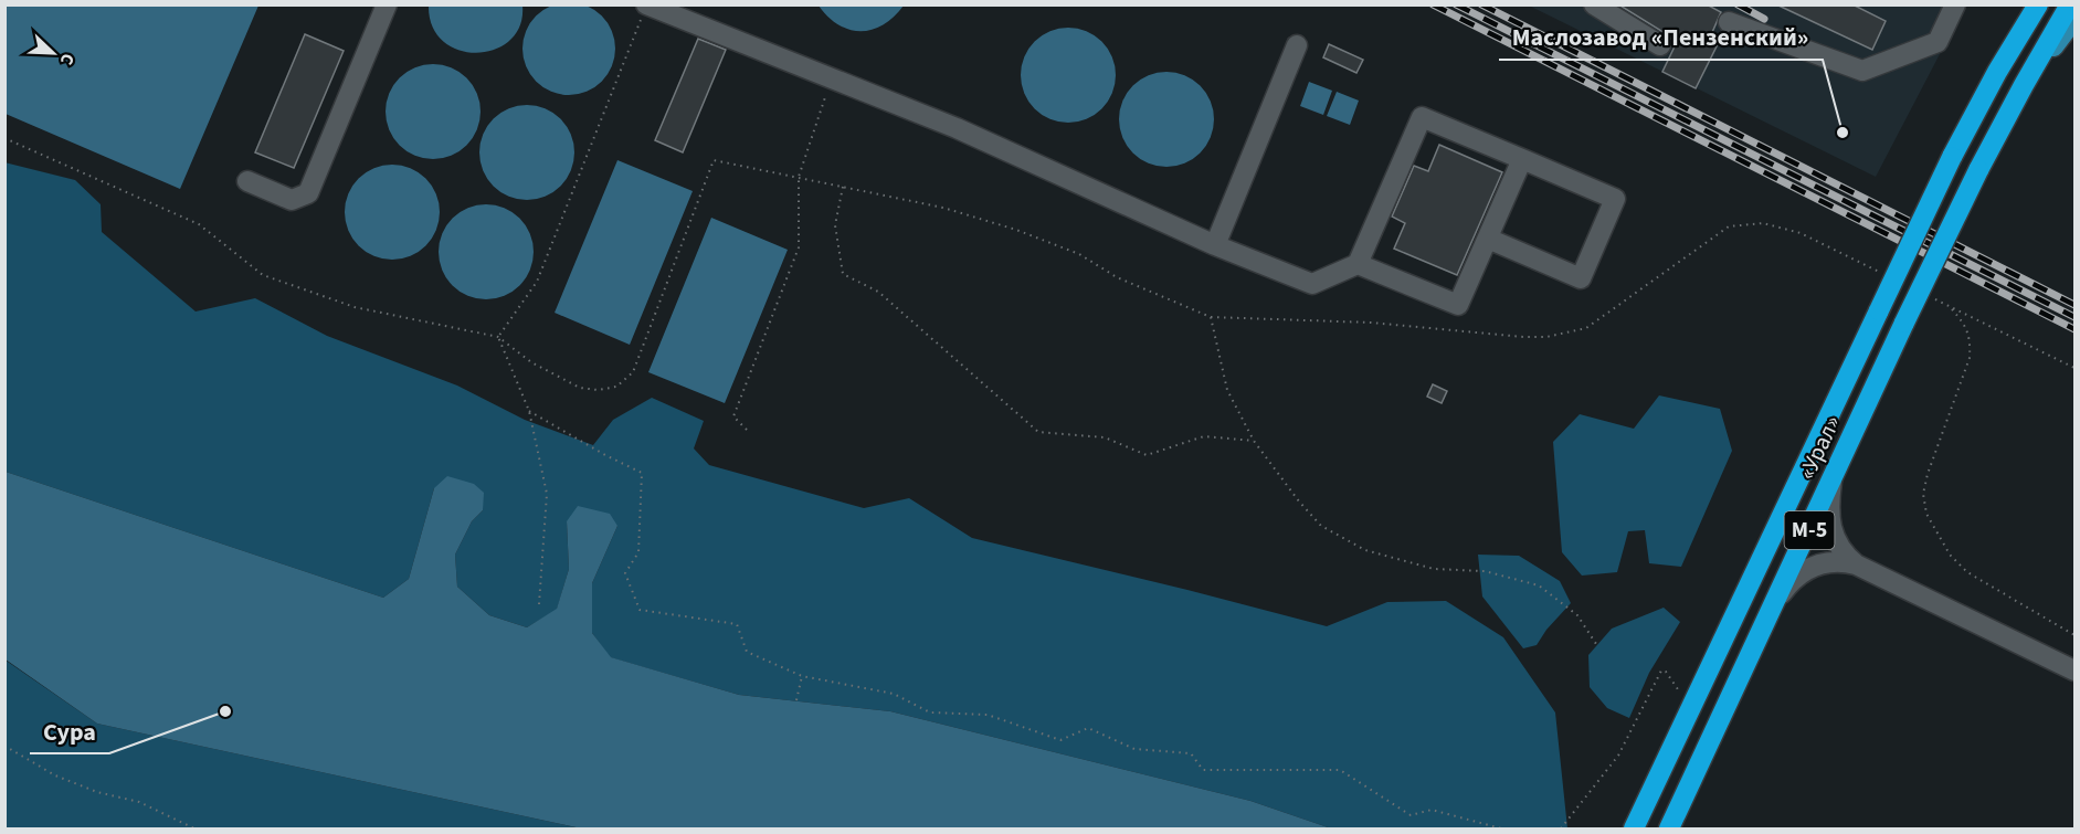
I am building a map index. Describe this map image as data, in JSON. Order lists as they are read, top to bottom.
{
  "streets": {
    "highway": ["«Урал»", "М-5"]
  },
  "crossings": [
    ["«Урал»", "М-5"]
  ],
  "places": ["Маслозавод «Пензенский»", "Сура"],
  "north": "bottom right"
}
